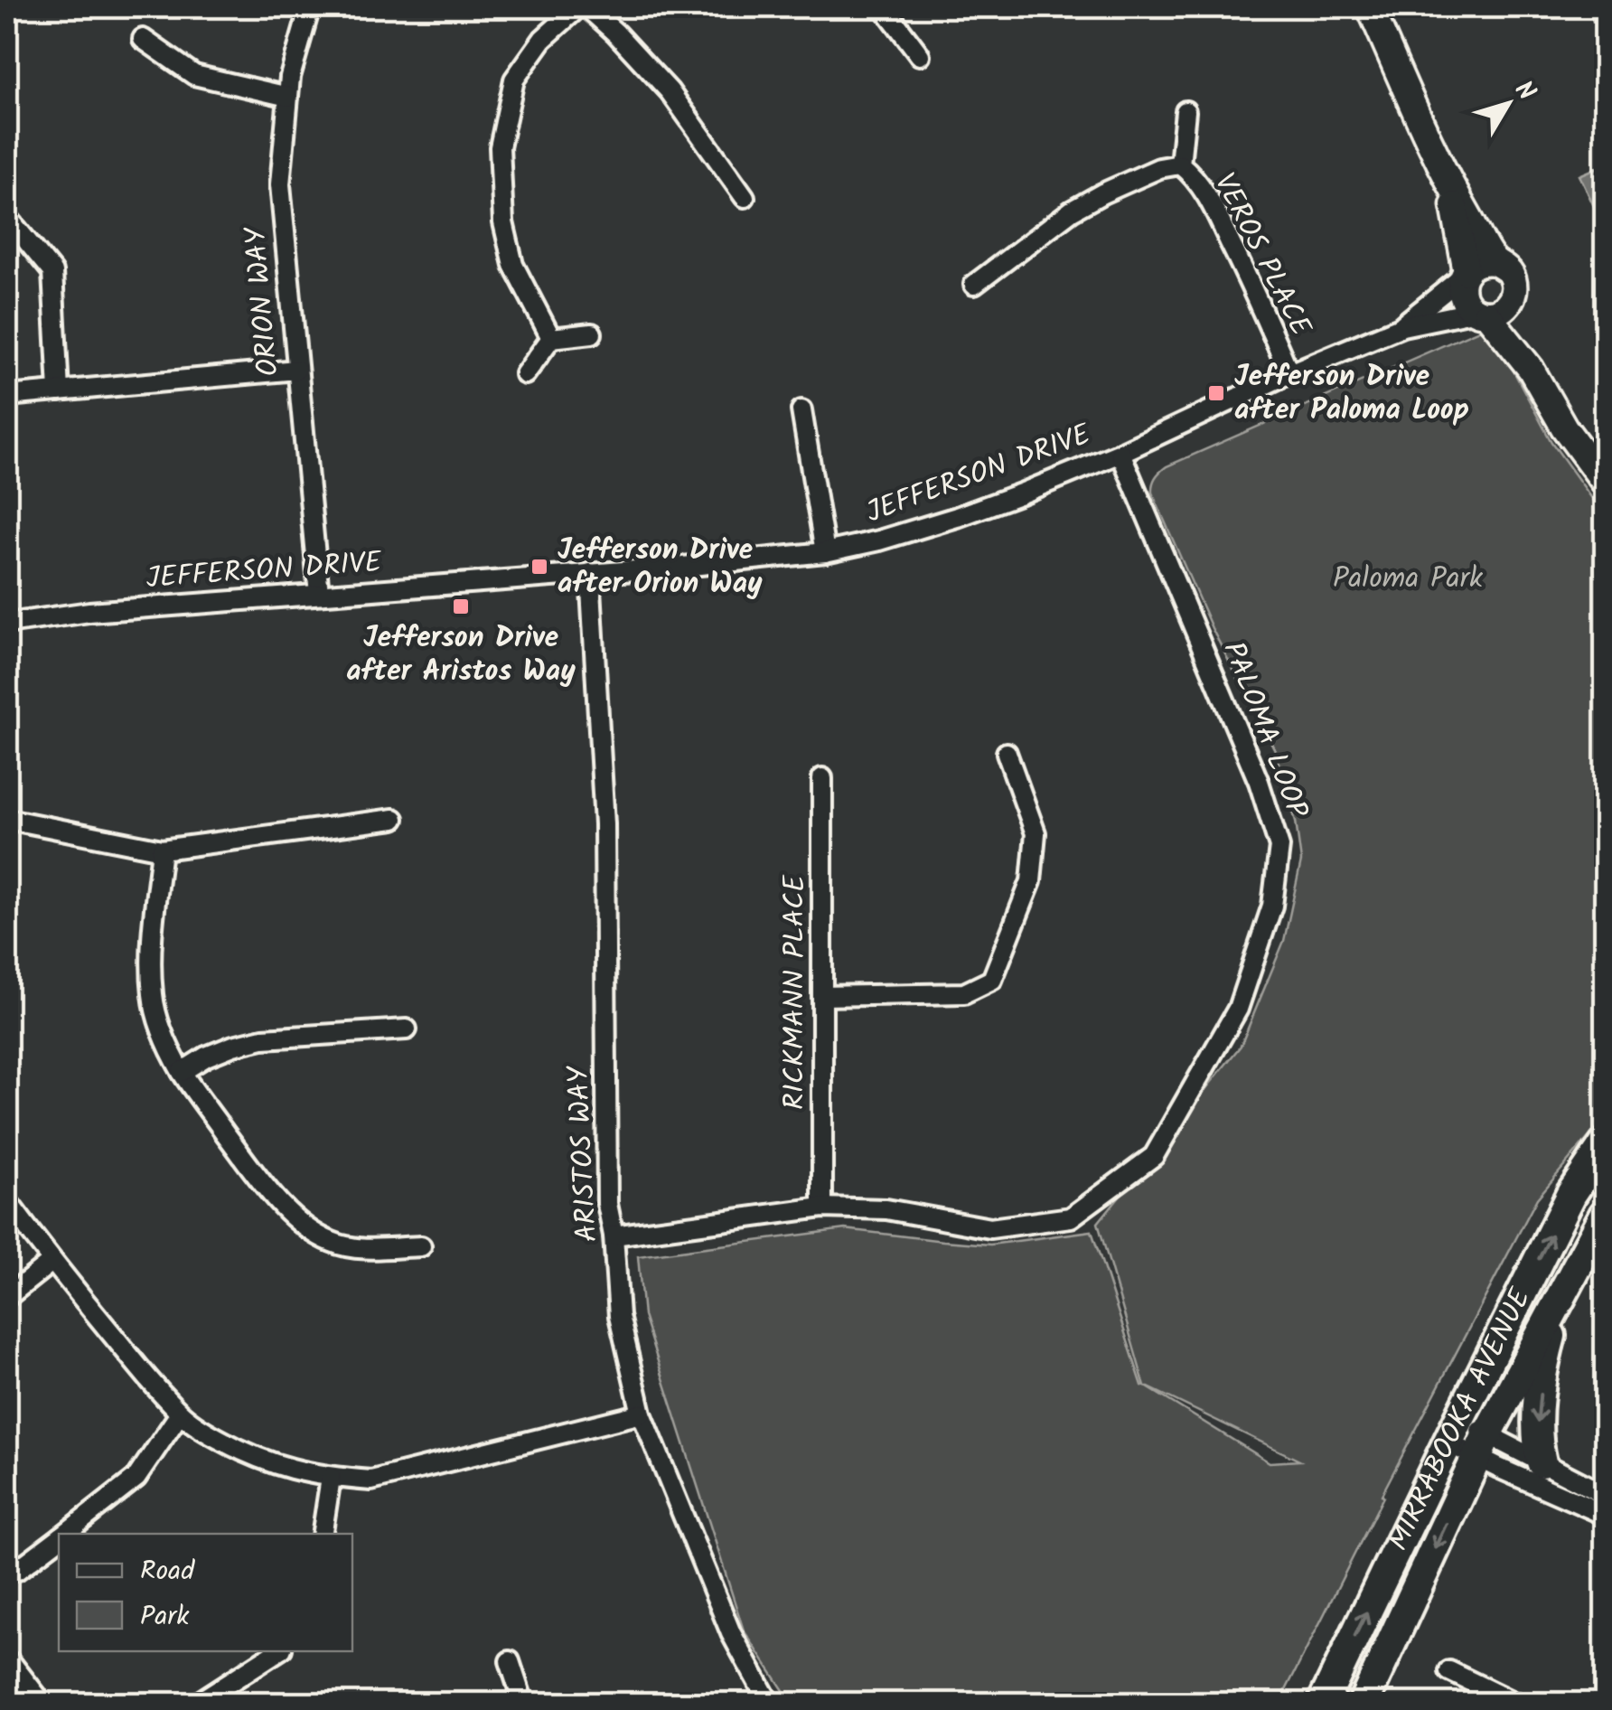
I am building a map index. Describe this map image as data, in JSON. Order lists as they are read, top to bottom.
{
  "streets": {
    "main road": ["MIRRABOOKA AVENUE"],
    "street": [
      "VEROS PLACE",
      "ORION WAY",
      "JEFFERSON DRIVE",
      "PALOMA LOOP",
      "RICKMANN PLACE",
      "ARISTOS WAY"
    ]
  },
  "crossings": [
    ["VEROS PLACE", "JEFFERSON DRIVE"],
    ["ORION WAY", "JEFFERSON DRIVE"],
    ["JEFFERSON DRIVE", "PALOMA LOOP"],
    ["JEFFERSON DRIVE", "ARISTOS WAY"],
    ["PALOMA LOOP", "RICKMANN PLACE"],
    ["PALOMA LOOP", "ARISTOS WAY"]
  ],
  "parks": ["Paloma Park"],
  "places": {
    "transit": ["Jefferson Drive after Paloma Loop", "Jefferson Drive after Orion Way", "Jefferson Drive after Aristos Way"]
  },
  "legend": ["Road", "Park"],
  "north": "top right"
}
